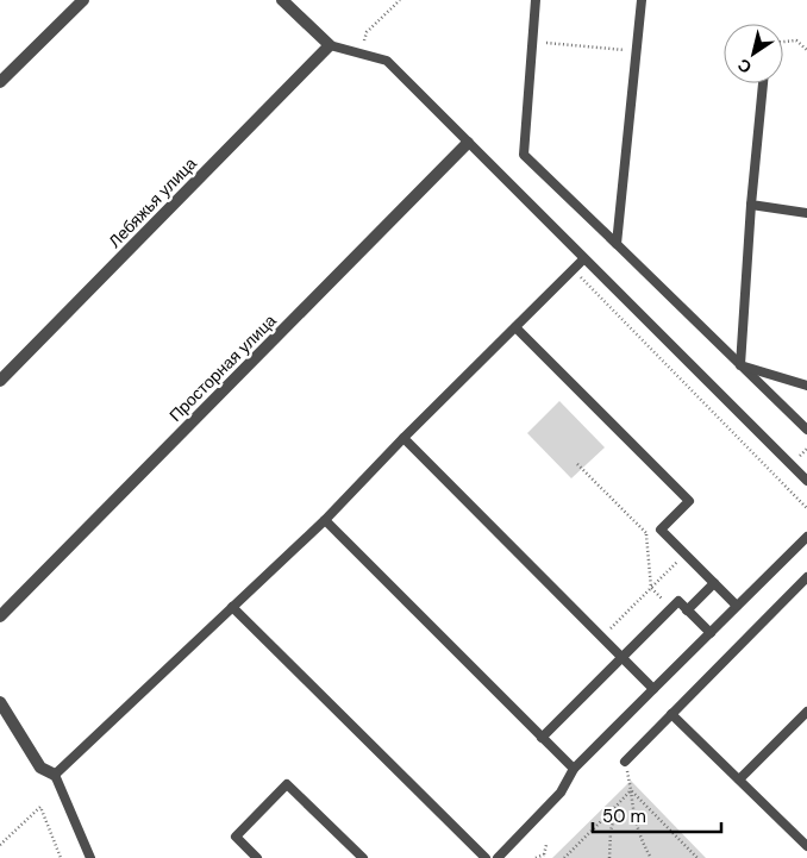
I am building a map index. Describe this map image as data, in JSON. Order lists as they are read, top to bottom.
{
  "streets": {
    "street": ["Лебяжья улица", "Просторная улица"]
  },
  "scale_bar": "50 m",
  "north": "bottom left"
}
